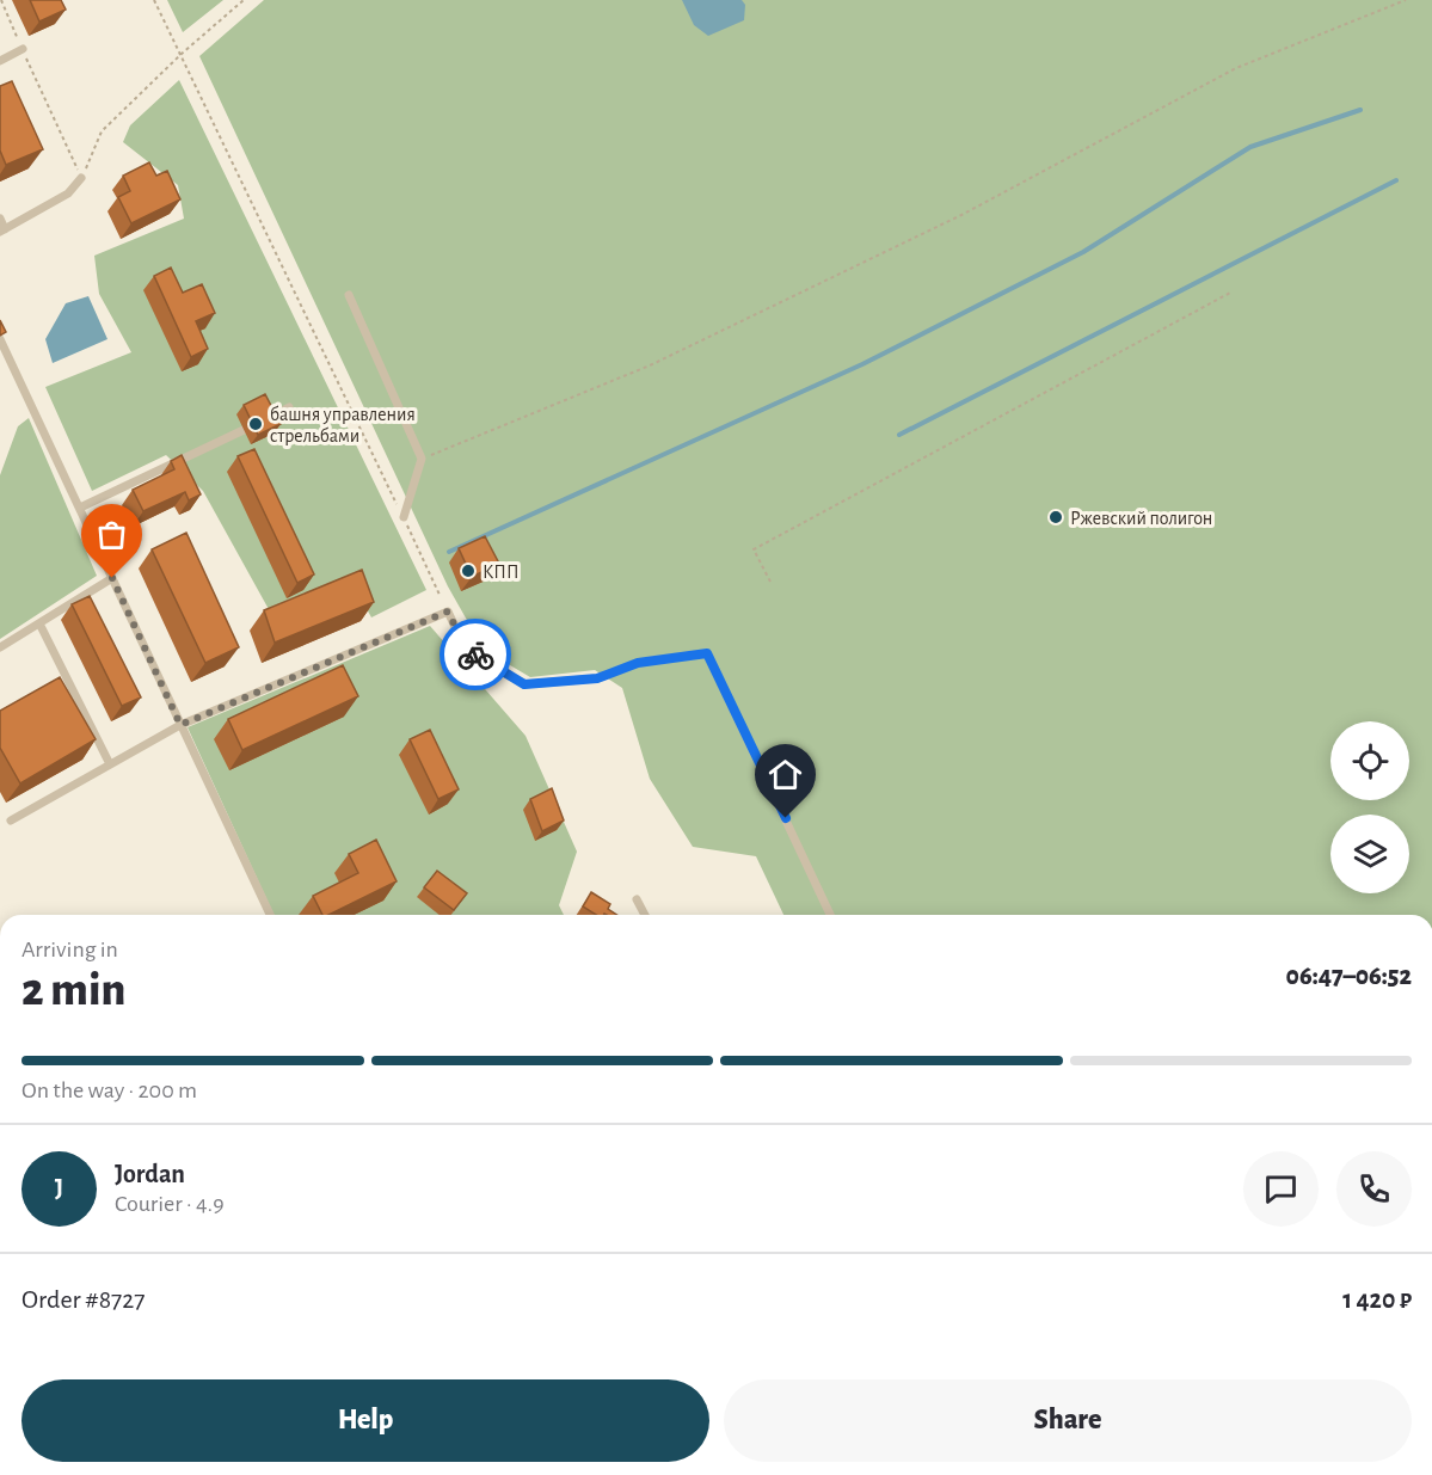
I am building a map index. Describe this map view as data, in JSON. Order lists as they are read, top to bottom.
{
  "places": ["башня управления стрельбами", "Ржевский полигон", "КПП"],
  "page": {
    "heading": ["2 min", "Arriving in", "06:47–06:52"],
    "panel": [
      "Jordan",
      "Courier · 4.9",
      "Order #8727",
      "1 420 ₽"
    ],
    "bar": "On the way · 200 m",
    "round": "J",
    "buttons": ["Help", "Share"]
  }
}
